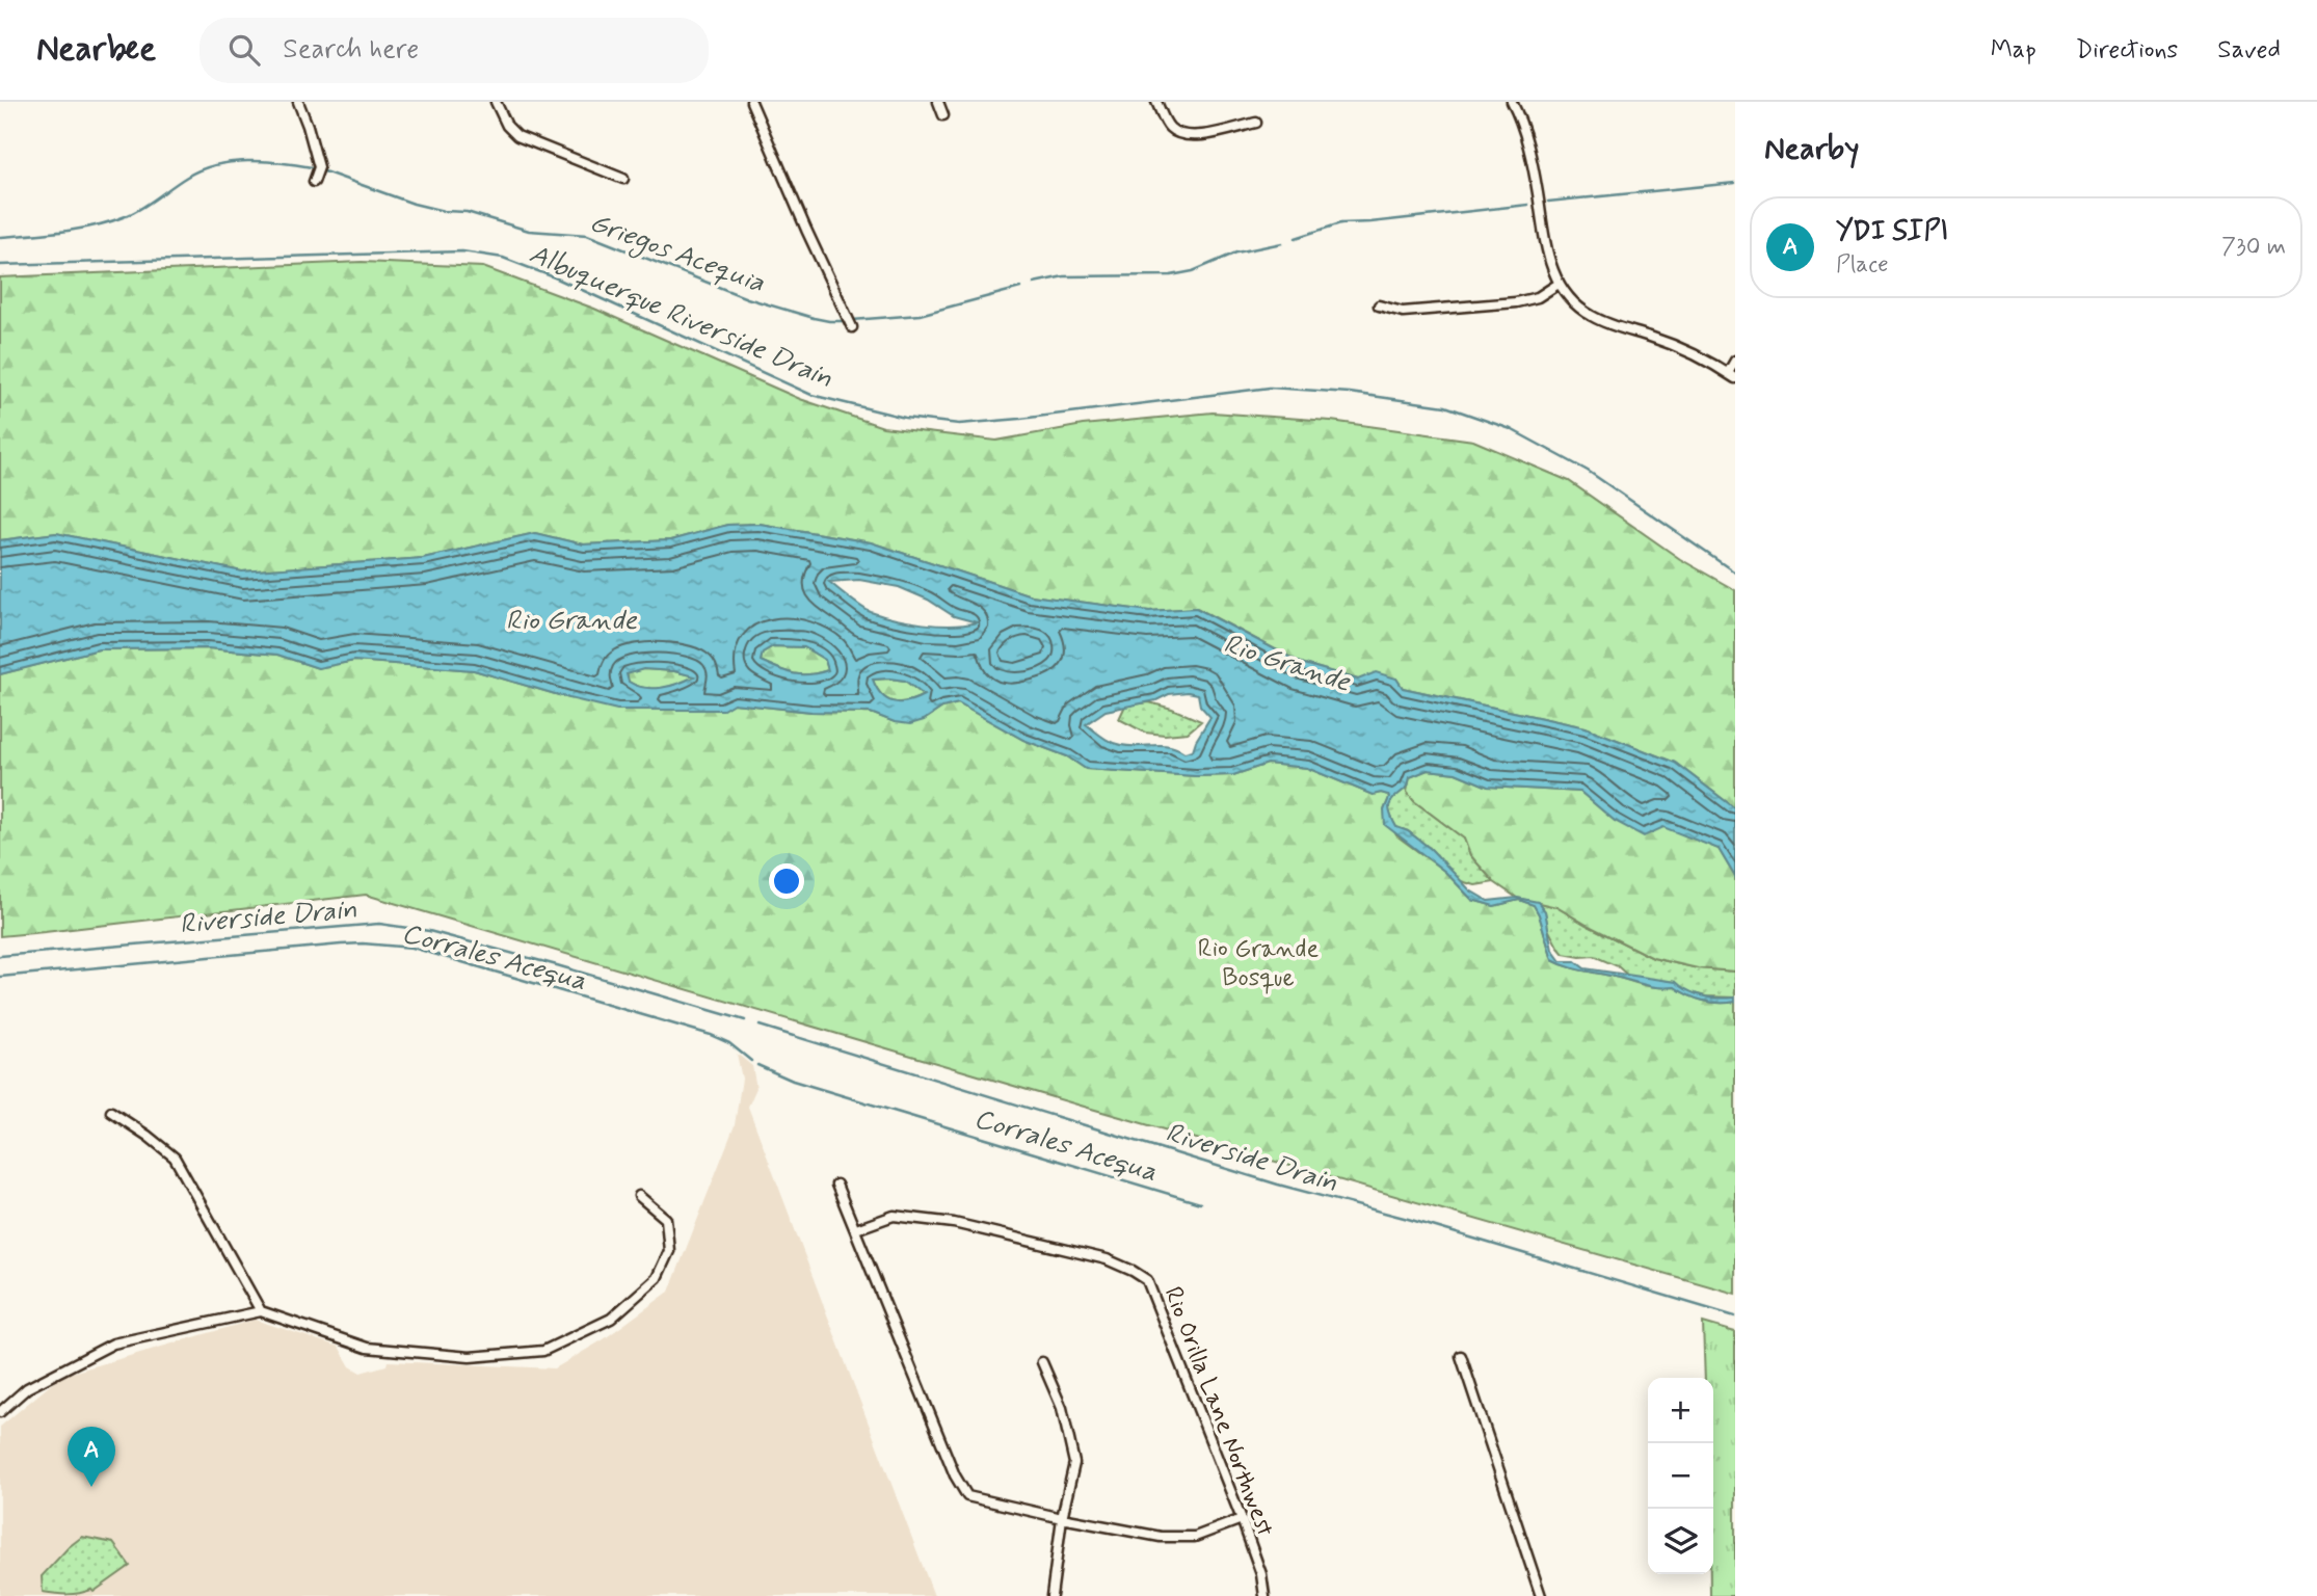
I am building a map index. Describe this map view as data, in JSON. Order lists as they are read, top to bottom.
{
  "streets": {
    "street": ["Rio Orilla Lane Northwest"]
  },
  "water": [
    "Griegos Acequia",
    "Albuquerque Riverside Drain",
    "Rio Grande",
    "Riverside Drain",
    "Corrales Acequa"
  ],
  "parks": ["Rio Grande Bosque"],
  "page": {
    "header": "Nearbee",
    "search": "Search here",
    "nav": ["Map", "Directions", "Saved"],
    "heading": "Nearby",
    "list": [
      {
        "mark": "A",
        "name": "YDI SIPI",
        "note": "Place",
        "value": "730 m"
      }
    ],
    "map_buttons": ["+", "−"],
    "pins": "A"
  }
}
